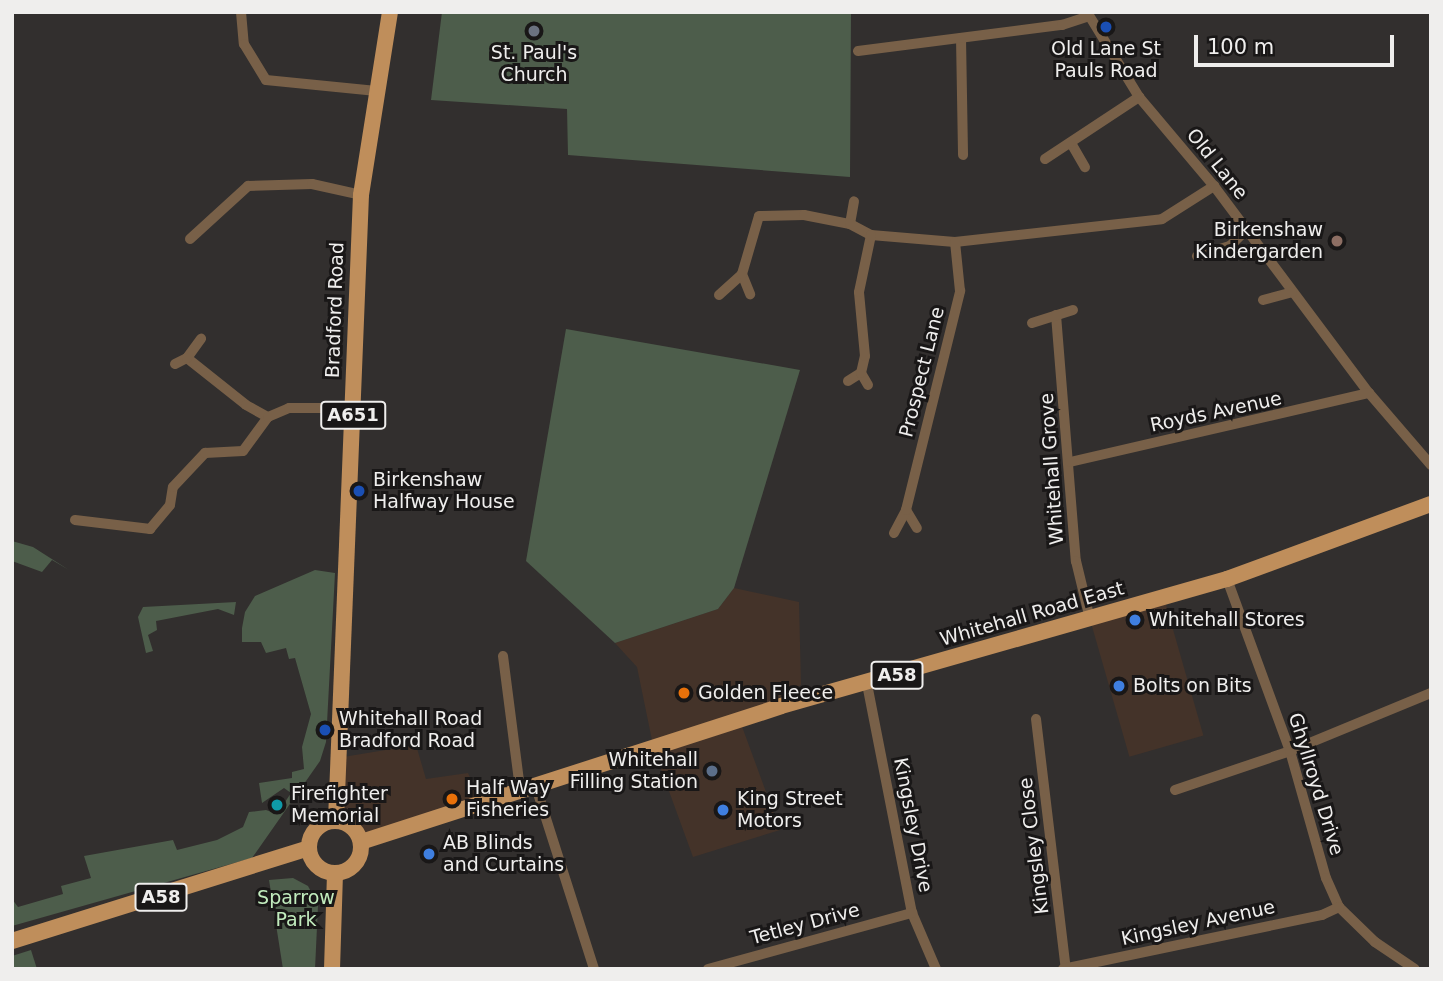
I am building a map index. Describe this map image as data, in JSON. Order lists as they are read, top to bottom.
{
  "streets": {
    "main road": [
      "Bradford Road",
      "A651",
      "Whitehall Road East",
      "A58"
    ],
    "street": [
      "Old Lane",
      "Prospect Lane",
      "Royds Avenue",
      "Whitehall Grove",
      "Ghyllroyd Drive",
      "Kingsley Drive",
      "Kingsley Close",
      "Kingsley Avenue",
      "Tetley Drive"
    ]
  },
  "crossings": [
    ["Old Lane", "Royds Avenue"],
    ["Bradford Road", "Whitehall Road East"],
    ["Bradford Road", "A58"],
    ["Royds Avenue", "Whitehall Grove"],
    ["Whitehall Grove", "Whitehall Road East"],
    ["Whitehall Road East", "A58"],
    ["Whitehall Road East", "Ghyllroyd Drive"],
    ["Whitehall Road East", "Kingsley Drive"],
    ["Ghyllroyd Drive", "Kingsley Avenue"],
    ["Kingsley Drive", "Tetley Drive"],
    ["Kingsley Close", "Kingsley Avenue"]
  ],
  "parks": ["Sparrow Park"],
  "places": [
    "Old Lane St Pauls Road",
    "St. Paul's Church",
    "Birkenshaw Kindergarden",
    "Birkenshaw Halfway House",
    "Whitehall Stores",
    "Bolts on Bits",
    "Golden Fleece",
    "Whitehall Road Bradford Road",
    "Whitehall Filling Station",
    "Half Way Fisheries",
    "Firefighter Memorial",
    "King Street Motors",
    "AB Blinds and Curtains"
  ],
  "scale_bar": "100 m"
}
